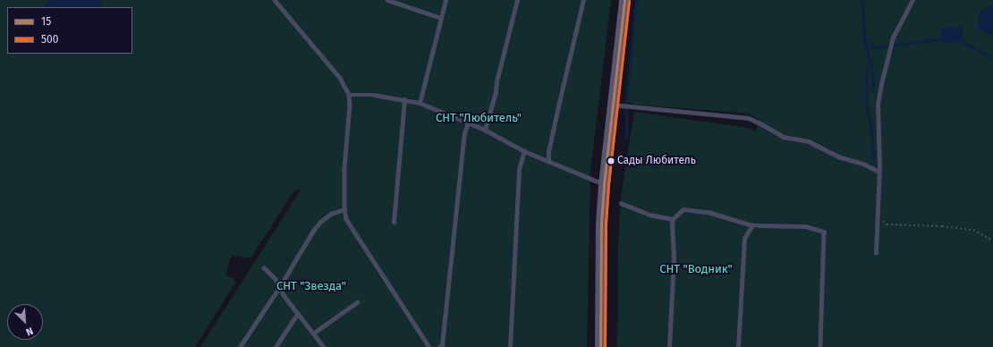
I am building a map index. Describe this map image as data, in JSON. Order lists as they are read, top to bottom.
{
  "parks": ["СНТ \"Любитель\"", "СНТ \"Водник\"", "СНТ \"Звезда\""],
  "places": ["Сады Любитель"],
  "lines": ["transit line 15", "transit line 500"],
  "legend": ["15", "500"],
  "north": "bottom right"
}
